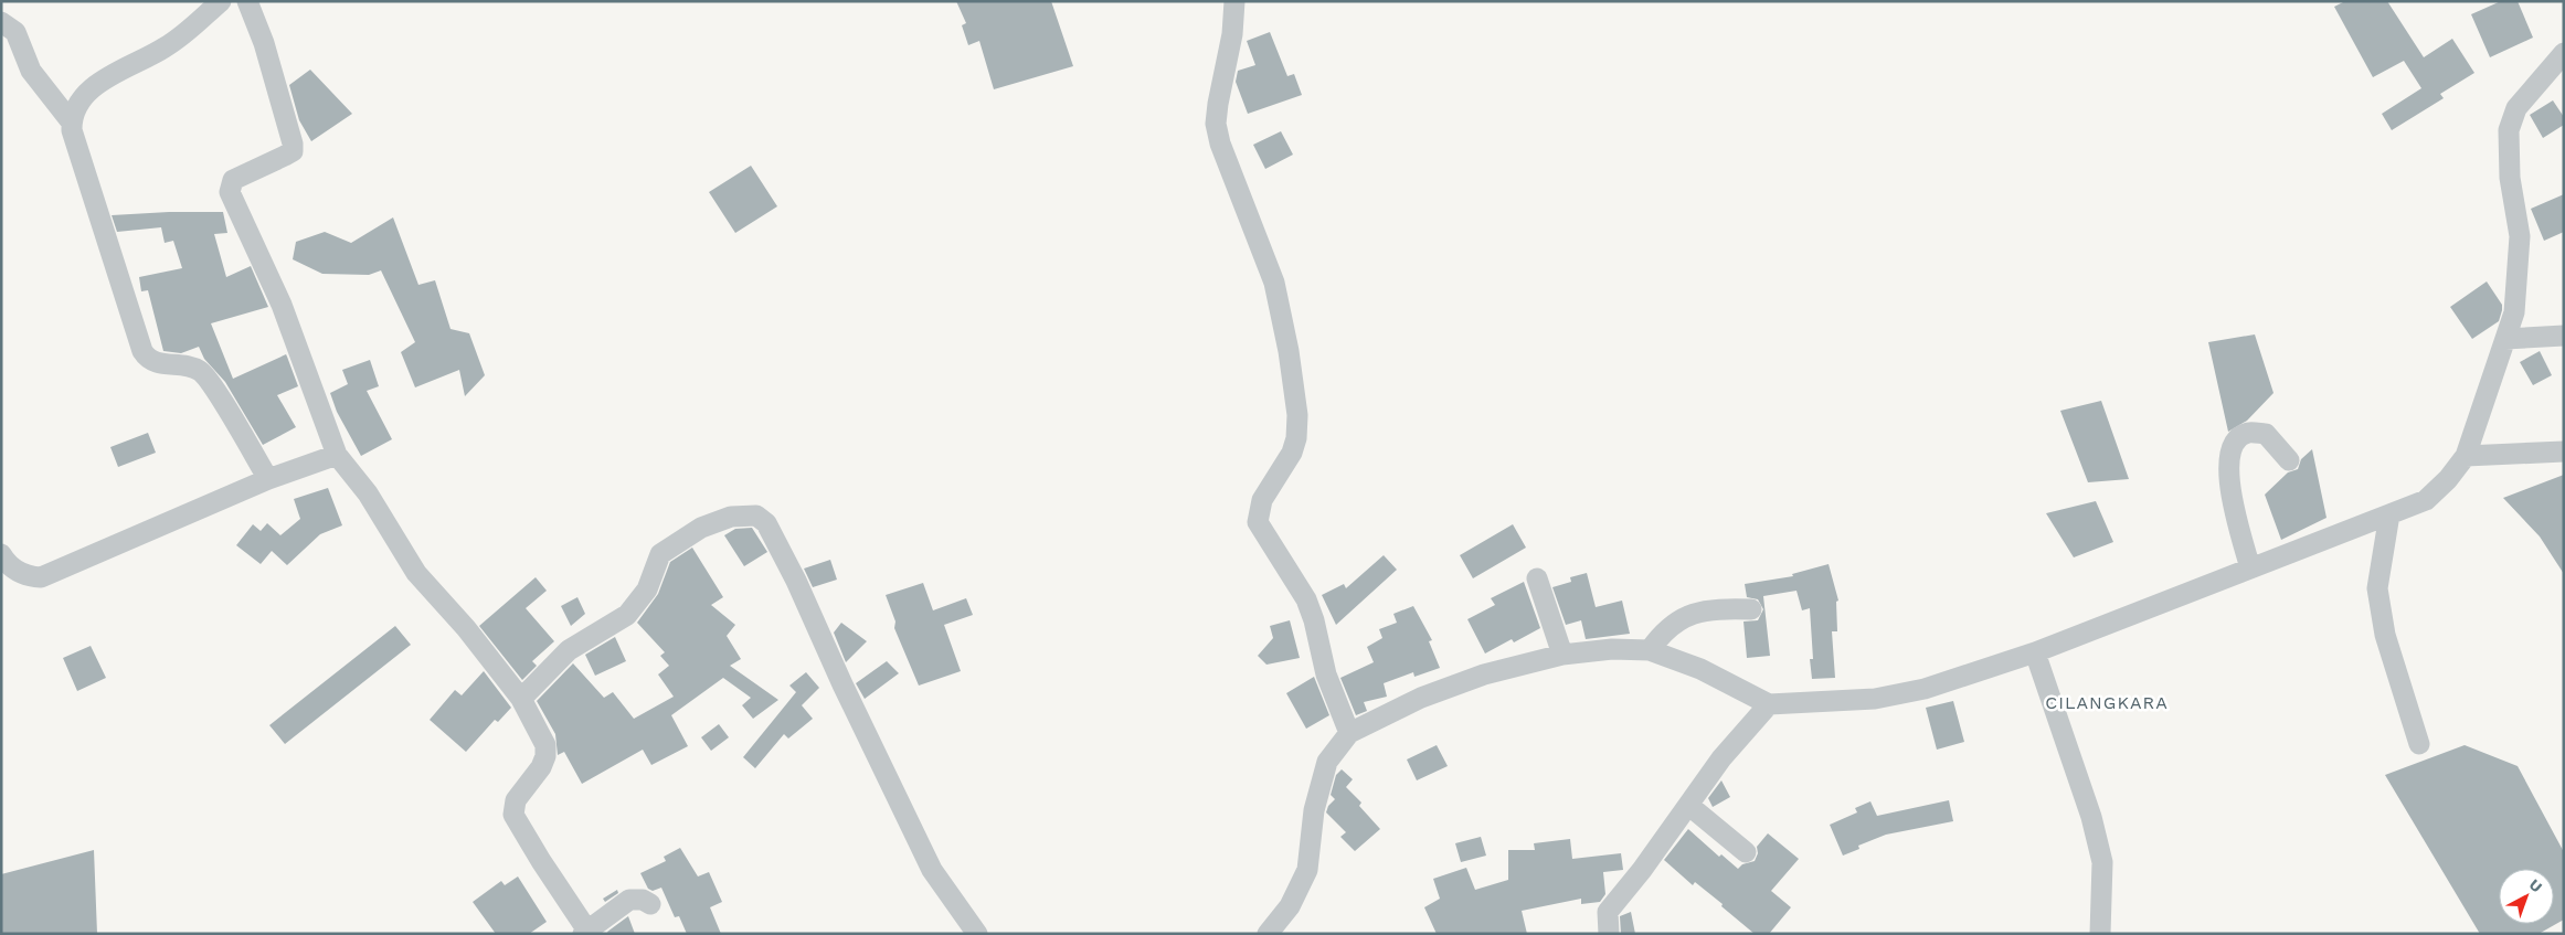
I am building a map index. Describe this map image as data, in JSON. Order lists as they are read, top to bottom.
{
  "districts": ["CILANGKARA"],
  "north": "top right"
}
